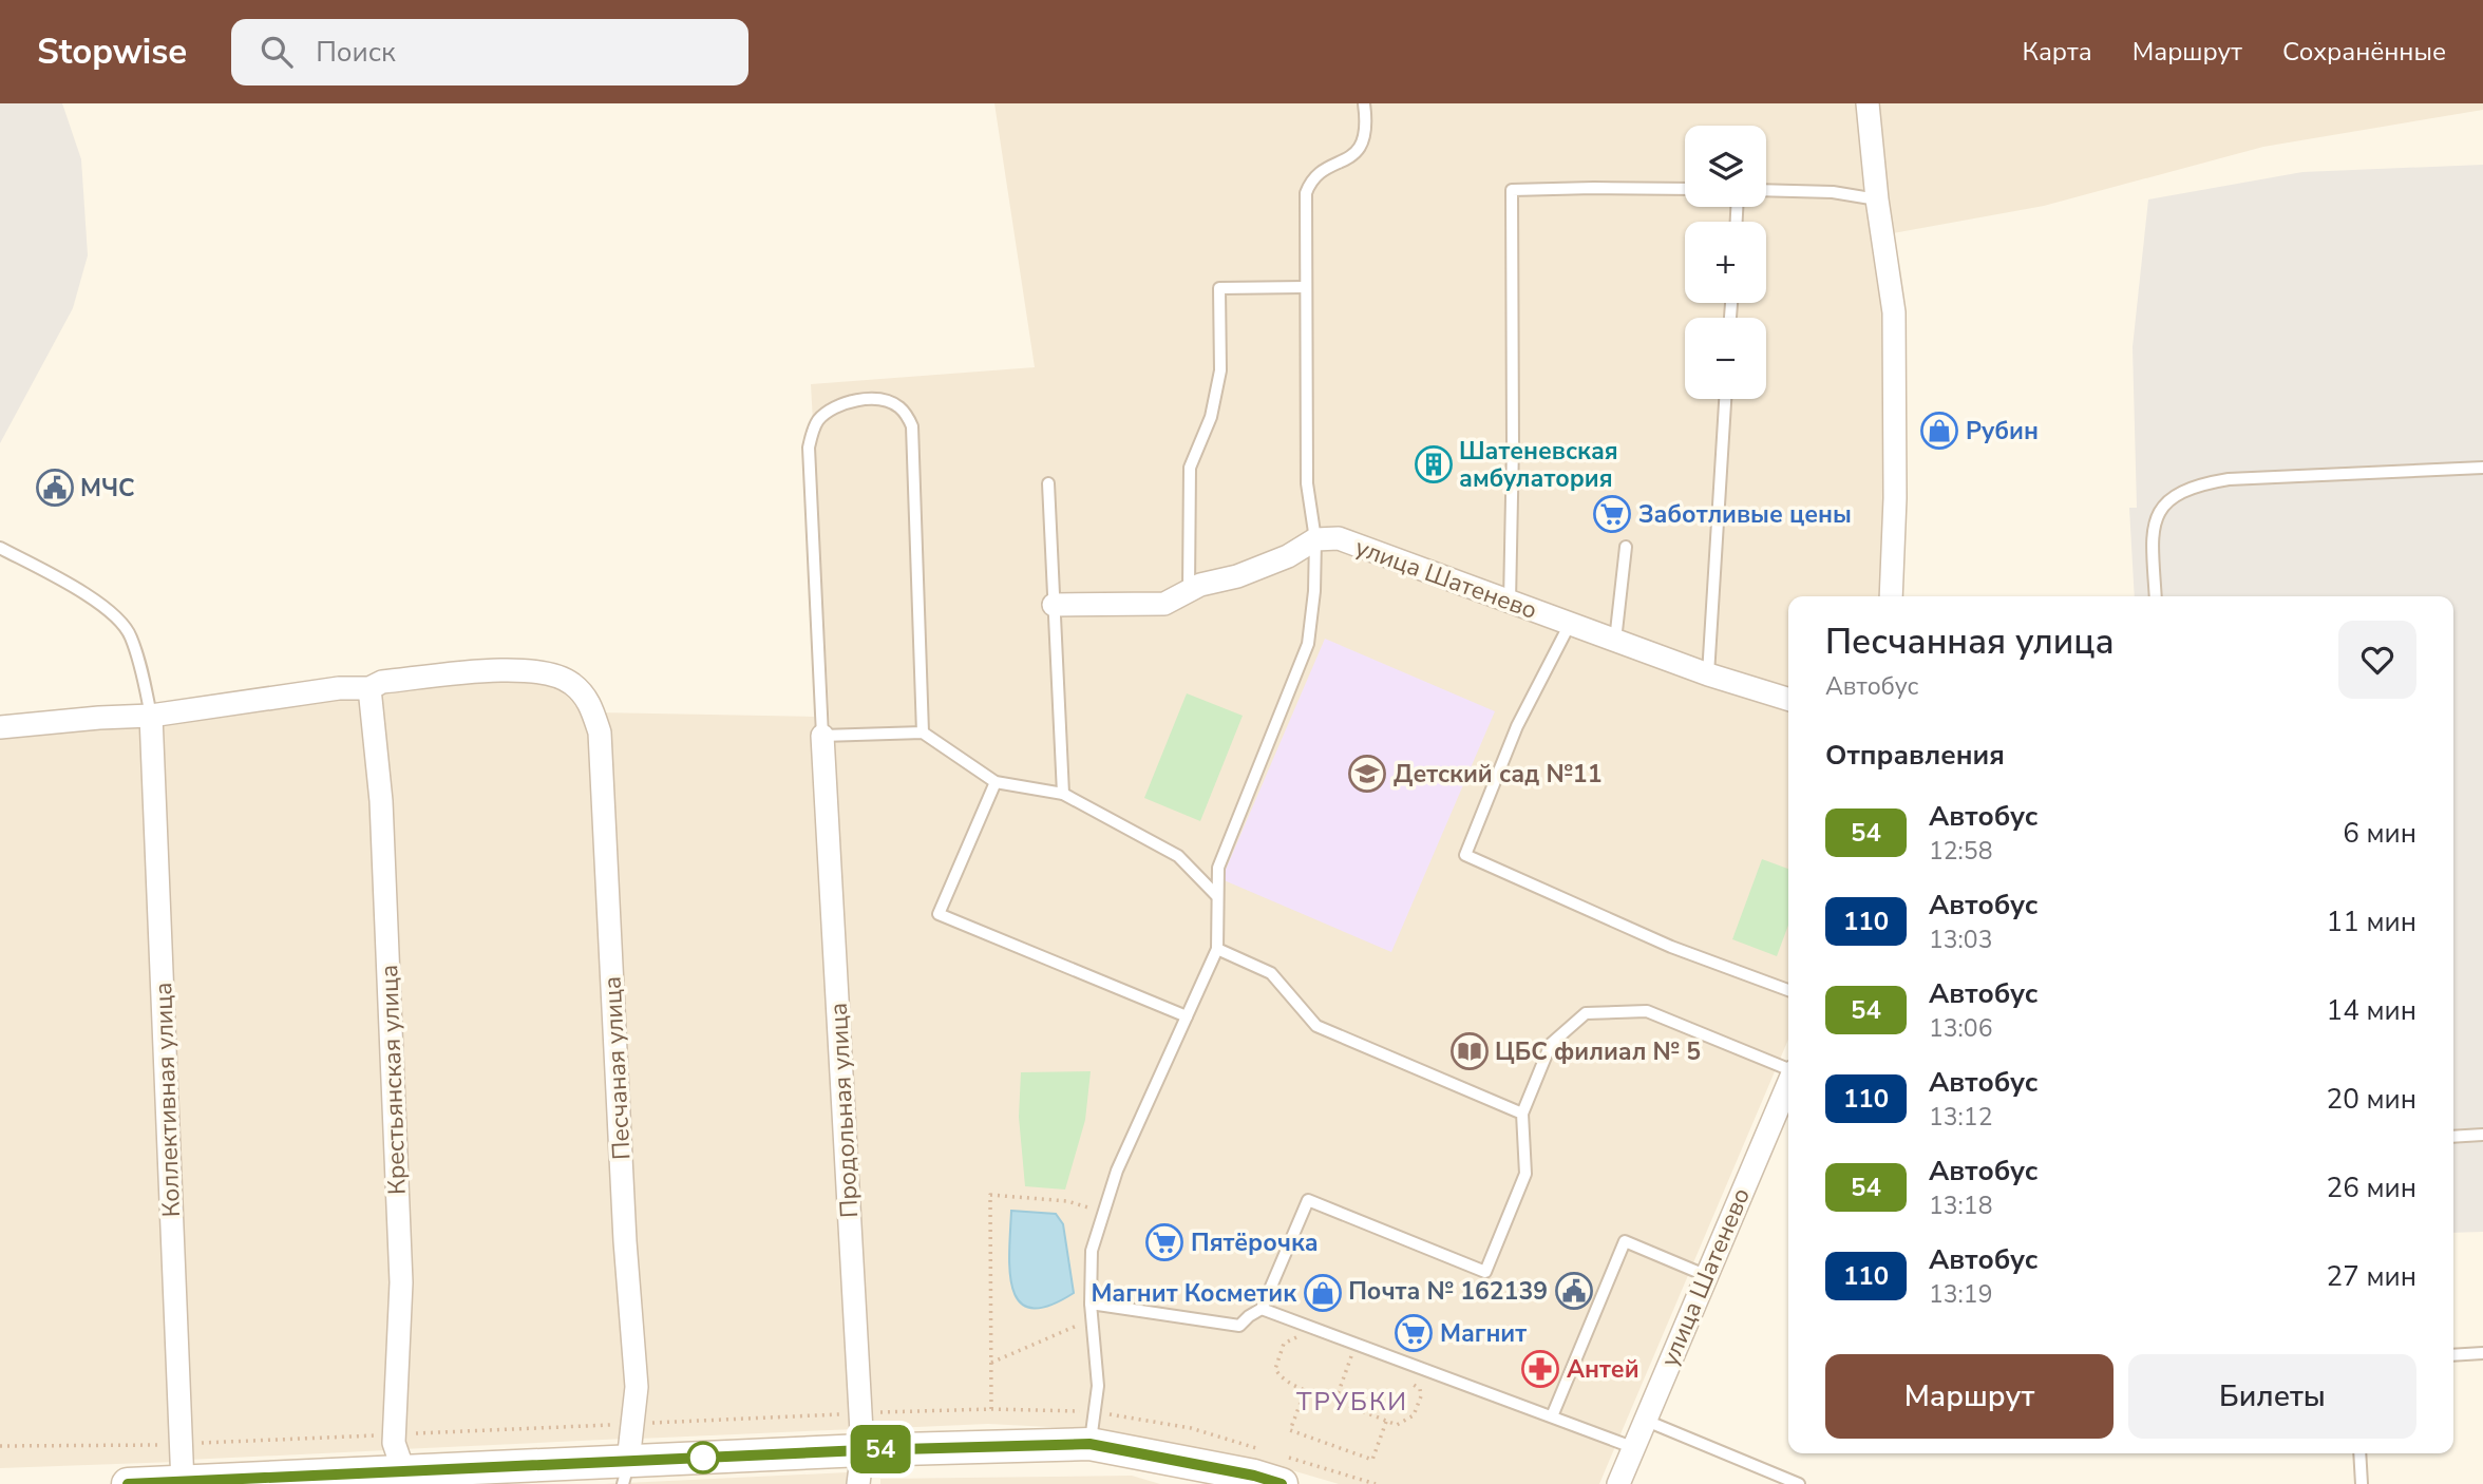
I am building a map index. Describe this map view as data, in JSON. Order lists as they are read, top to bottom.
{
  "streets": {
    "street": [
      "улица Шатенево",
      "Песчаная улица",
      "Крестьянская улица",
      "Коллективная улица",
      "Продольная улица"
    ]
  },
  "crossings": [
    ["Песчаная улица", "Крестьянская улица"]
  ],
  "districts": ["ТРУБКИ"],
  "places": {
    "shop": ["Рубин", "Магнит Косметик"],
    "building": ["Шатеневская амбулатория"],
    "public building": ["МЧС", "Почта № 162139"],
    "supermarket": ["Заботливые цены", "Пятёрочка", "Магнит"],
    "school or university": ["Детский сад №11"],
    "library": ["ЦБС филиал № 5"],
    "pharmacy": ["Антей"]
  },
  "lines": ["bus line 54"],
  "page": {
    "header": "Stopwise",
    "search": "Поиск",
    "nav": ["Карта", "Маршрут", "Сохранённые"],
    "on_map": "54",
    "map_buttons": ["+", "−"],
    "heading": [
      ["Песчанная улица", "Автобус"],
      "Отправления"
    ],
    "list": [
      {
        "mark": "54",
        "name": "Автобус",
        "note": "12:58",
        "value": "6 мин"
      },
      {
        "mark": "110",
        "name": "Автобус",
        "note": "13:03",
        "value": "11 мин"
      },
      {
        "mark": "54",
        "name": "Автобус",
        "note": "13:06",
        "value": "14 мин"
      },
      {
        "mark": "110",
        "name": "Автобус",
        "note": "13:12",
        "value": "20 мин"
      },
      {
        "mark": "54",
        "name": "Автобус",
        "note": "13:18",
        "value": "26 мин"
      },
      {
        "mark": "110",
        "name": "Автобус",
        "note": "13:19",
        "value": "27 мин"
      }
    ],
    "buttons": ["Маршрут", "Билеты"]
  }
}
